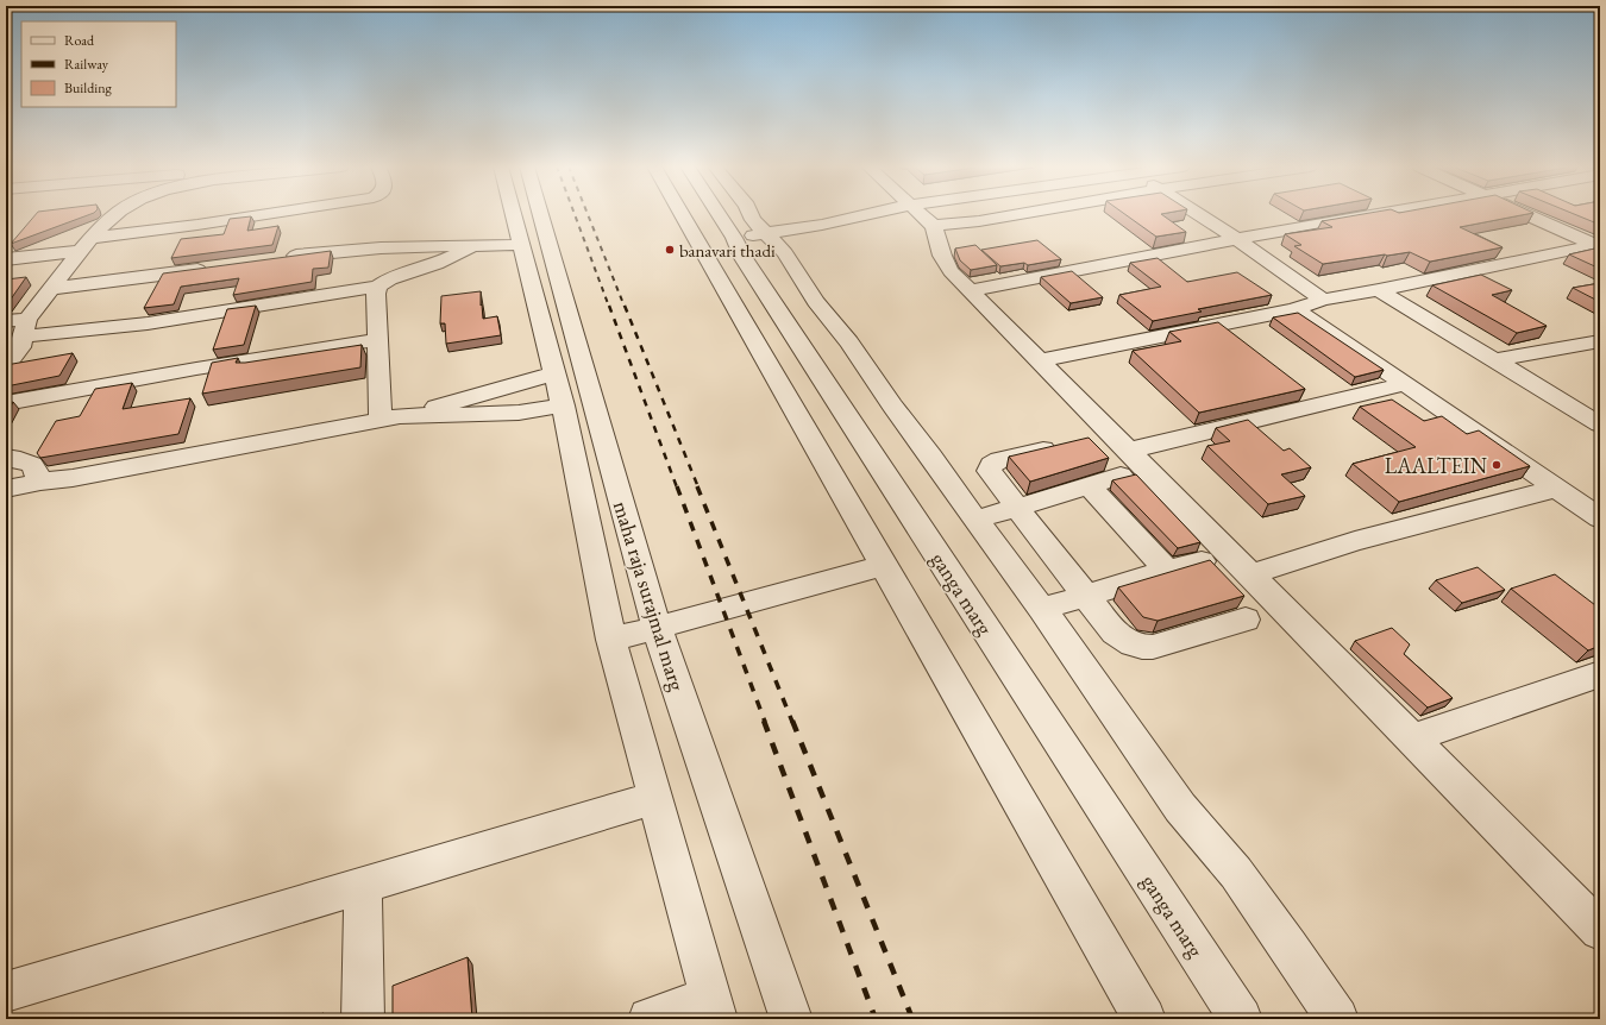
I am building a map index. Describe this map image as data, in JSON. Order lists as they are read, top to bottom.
{
  "streets": {
    "street": ["ganga marg", "maha raja surajmal marg"]
  },
  "places": ["banavari thadi", "LAALTEIN"],
  "legend": ["Road", "Railway", "Building"]
}
